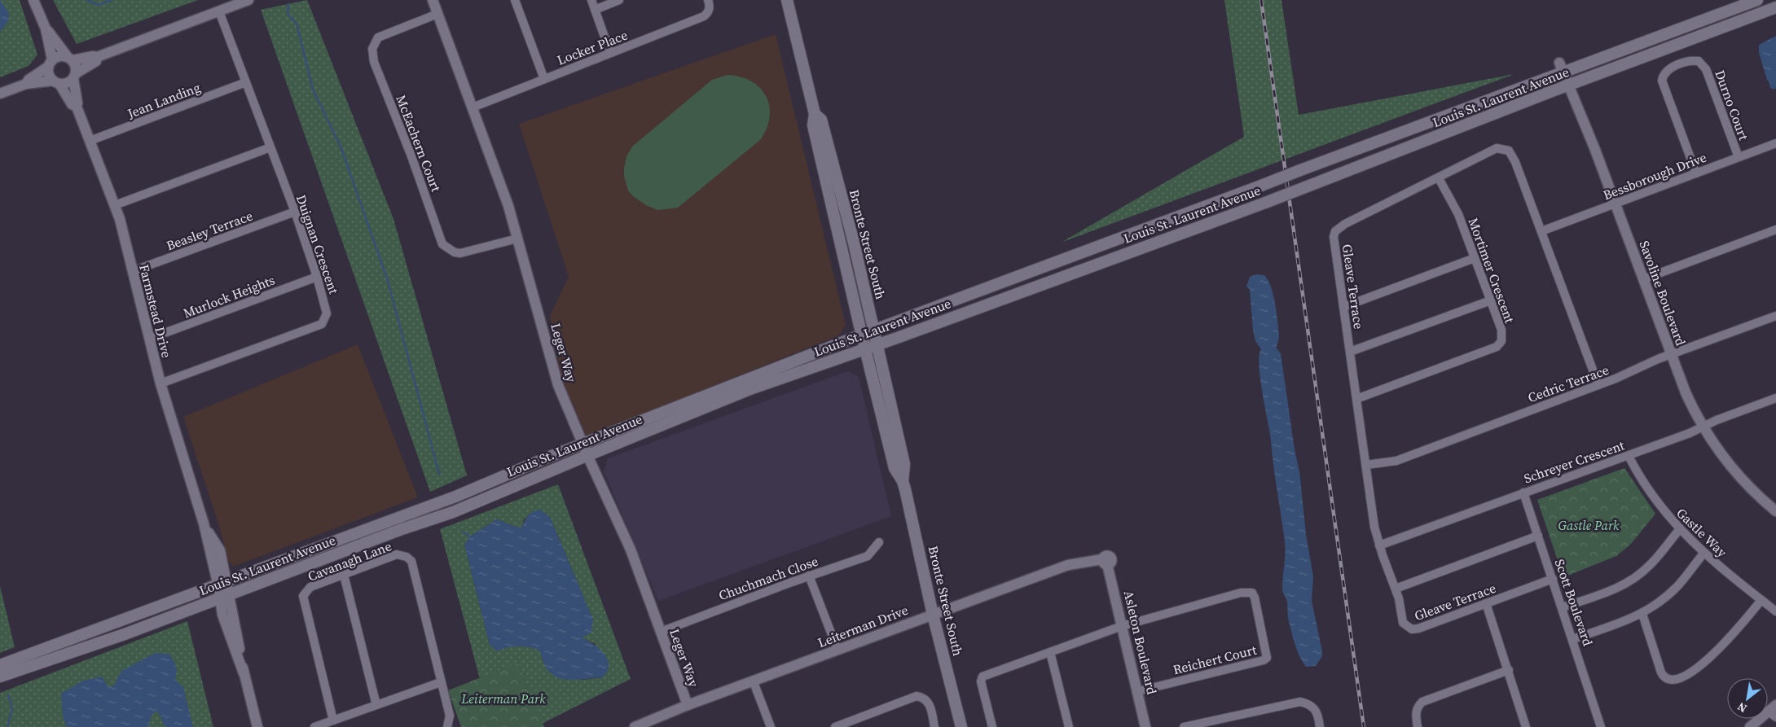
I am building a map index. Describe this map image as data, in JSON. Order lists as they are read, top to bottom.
{
  "streets": {
    "main road": ["Louis St. Laurent Avenue", "Bronte Street South"],
    "street": [
      "Locker Place",
      "Jean Landing",
      "Durno Court",
      "McEachern Court",
      "Bessborough Drive",
      "Beasley Terrace",
      "Duignan Crescent",
      "Mortimer Crescent",
      "Gleave Terrace",
      "Savoline Boulevard",
      "Murlock Heights",
      "Farmstead Drive",
      "Leger Way",
      "Cedric Terrace",
      "Schreyer Crescent",
      "Gastle Way",
      "Cavanagh Lane",
      "Chuchmach Close",
      "Scott Boulevard",
      "Leiterman Drive",
      "Asleton Boulevard",
      "Reichert Court"
    ]
  },
  "crossings": [
    ["Locker Place", "Leger Way"],
    ["Louis St. Laurent Avenue", "Bronte Street South"],
    ["Louis St. Laurent Avenue", "Savoline Boulevard"],
    ["Louis St. Laurent Avenue", "Farmstead Drive"],
    ["Louis St. Laurent Avenue", "Leger Way"],
    ["Jean Landing", "Duignan Crescent"],
    ["Jean Landing", "Farmstead Drive"],
    ["Durno Court", "Bessborough Drive"],
    ["McEachern Court", "Leger Way"],
    ["Bessborough Drive", "Gleave Terrace"],
    ["Bessborough Drive", "Savoline Boulevard"],
    ["Beasley Terrace", "Duignan Crescent"],
    ["Beasley Terrace", "Farmstead Drive"],
    ["Duignan Crescent", "Murlock Heights"],
    ["Duignan Crescent", "Farmstead Drive"],
    ["Bronte Street South", "Leiterman Drive"],
    ["Mortimer Crescent", "Gleave Terrace"],
    ["Gleave Terrace", "Cedric Terrace"],
    ["Gleave Terrace", "Schreyer Crescent"],
    ["Gleave Terrace", "Scott Boulevard"],
    ["Savoline Boulevard", "Cedric Terrace"],
    ["Savoline Boulevard", "Schreyer Crescent"],
    ["Murlock Heights", "Farmstead Drive"],
    ["Leger Way", "Chuchmach Close"],
    ["Leger Way", "Leiterman Drive"],
    ["Schreyer Crescent", "Gastle Way"],
    ["Schreyer Crescent", "Scott Boulevard"],
    ["Leiterman Drive", "Asleton Boulevard"],
    ["Asleton Boulevard", "Reichert Court"]
  ],
  "parks": ["Gastle Park", "Leiterman Park"],
  "north": "bottom left"
}
